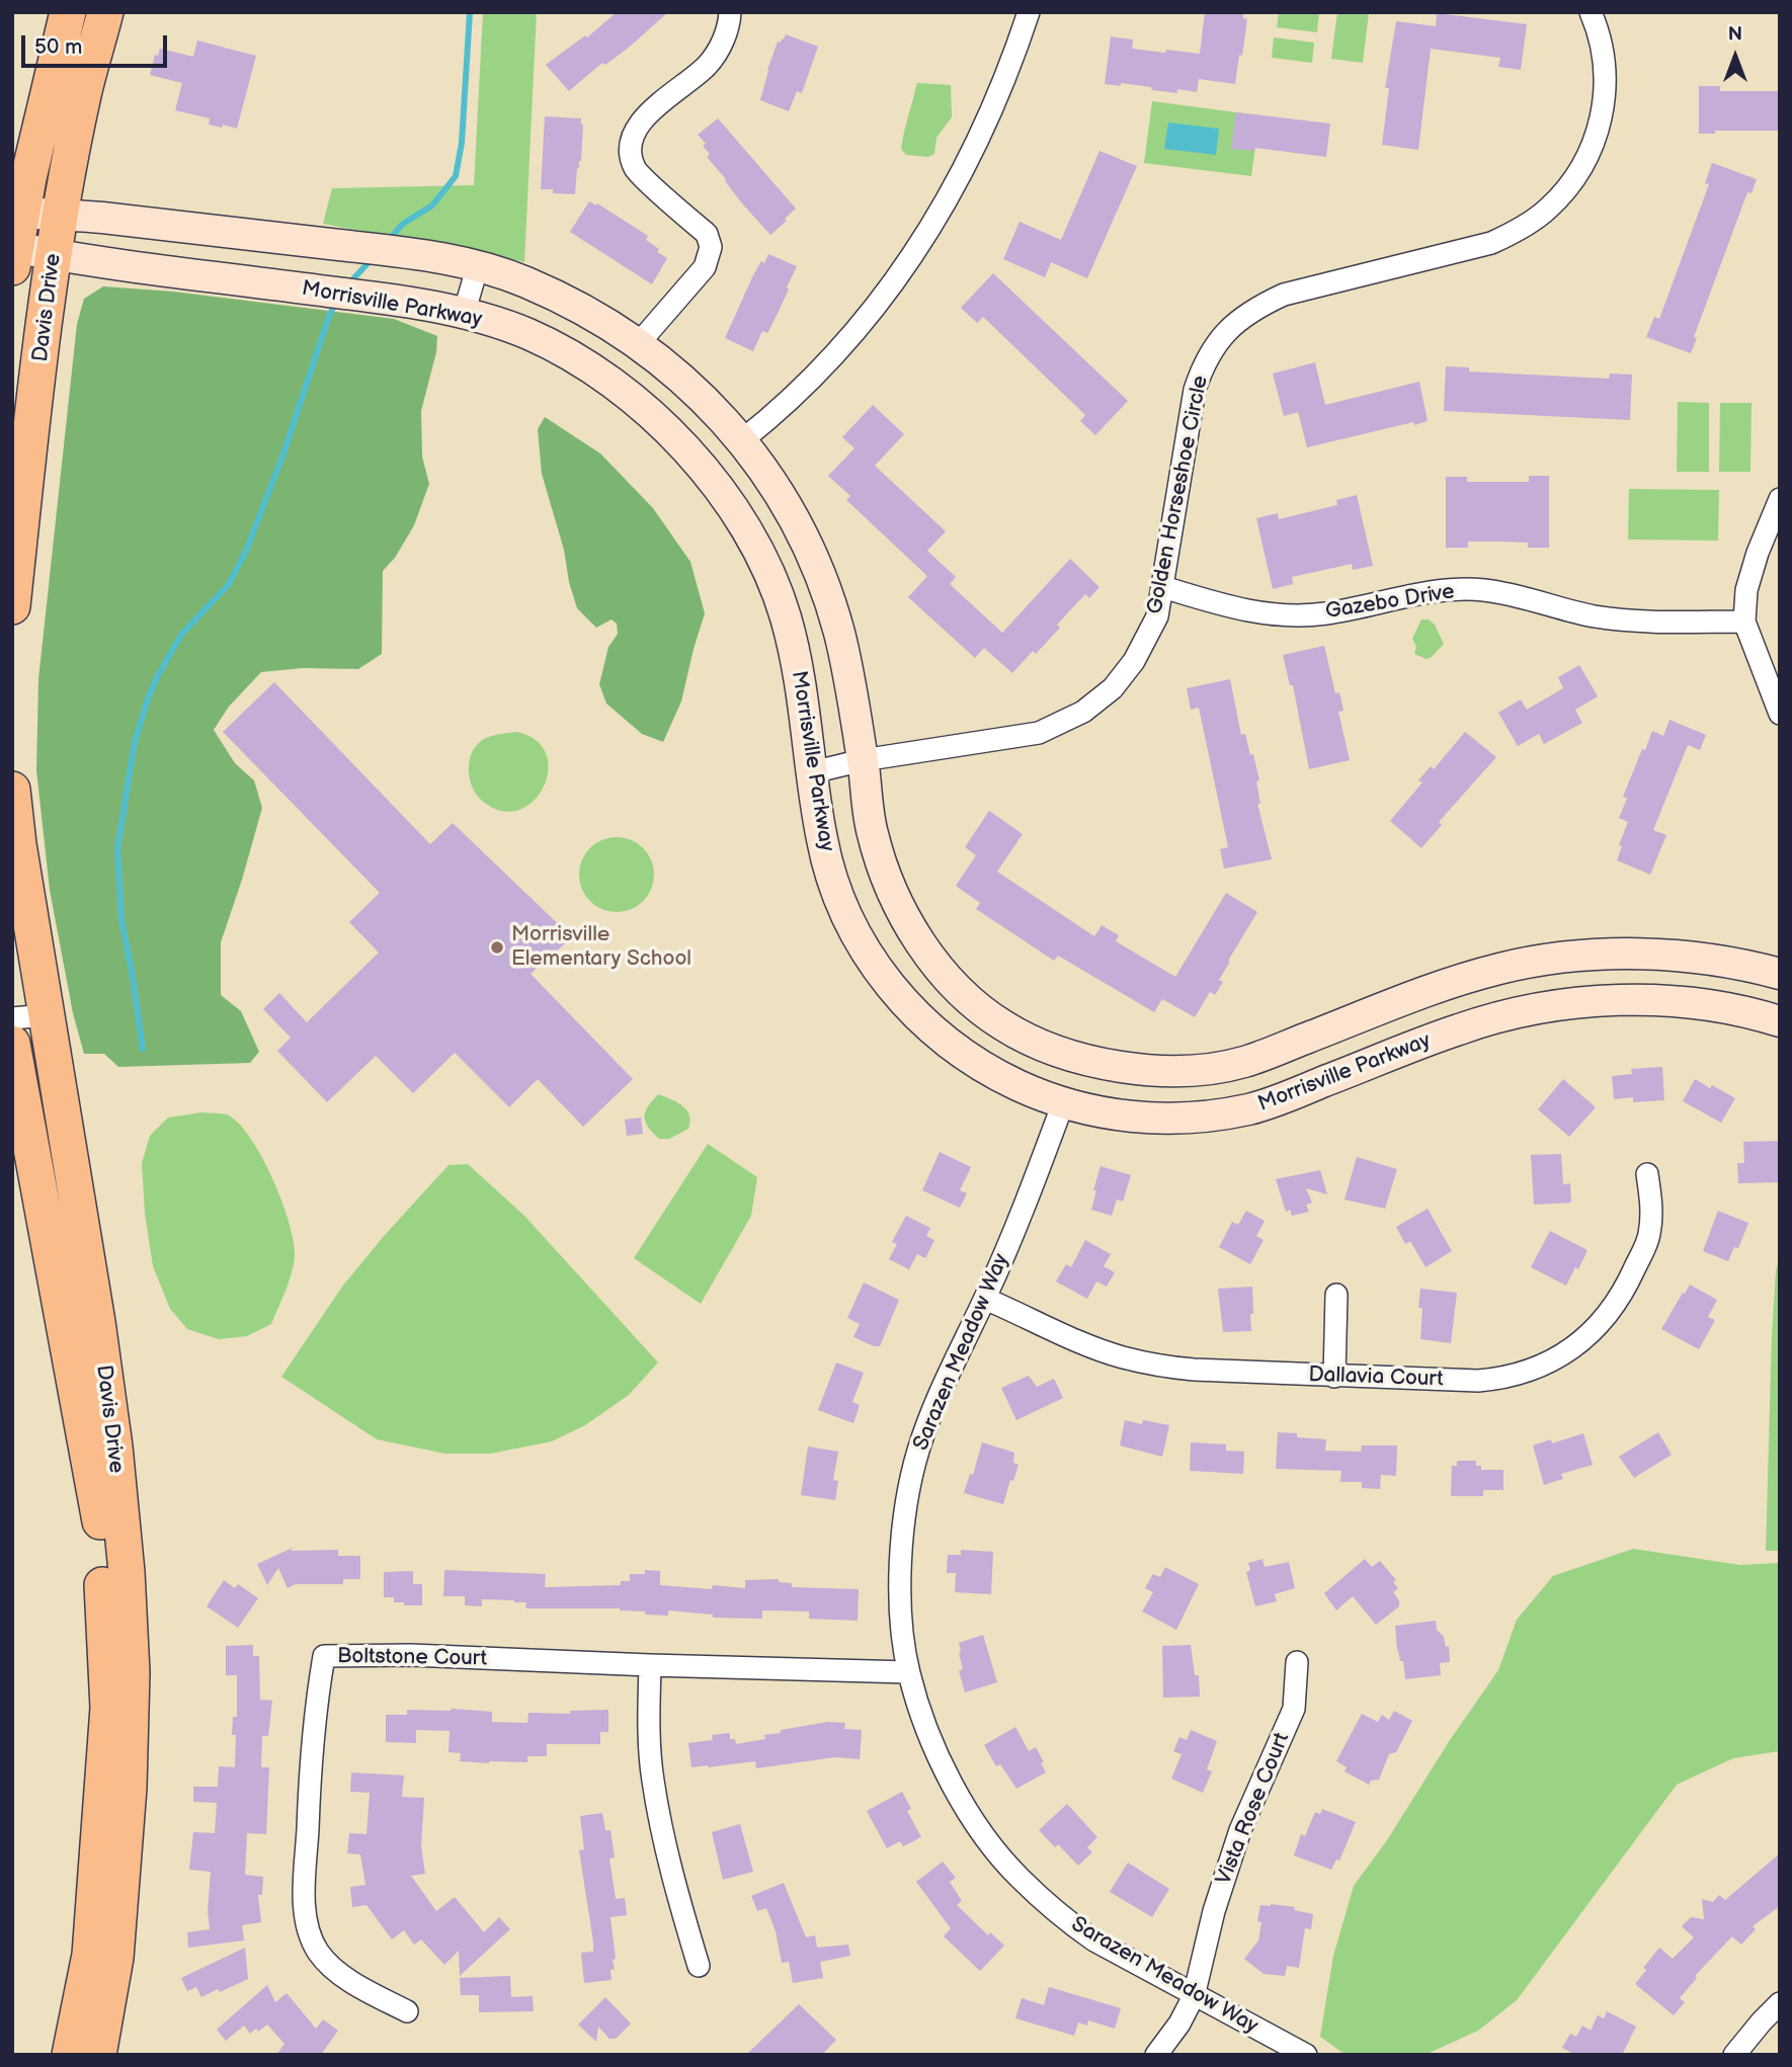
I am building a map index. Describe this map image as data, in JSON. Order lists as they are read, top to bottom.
{
  "streets": {
    "main road": ["Morrisville Parkway", "Davis Drive"],
    "street": [
      "Golden Horseshoe Circle",
      "Gazebo Drive",
      "Sarazen Meadow Way",
      "Dallavia Court",
      "Boltstone Court",
      "Vista Rose Court"
    ]
  },
  "crossings": [
    ["Morrisville Parkway", "Davis Drive"],
    ["Morrisville Parkway", "Golden Horseshoe Circle"],
    ["Morrisville Parkway", "Sarazen Meadow Way"],
    ["Golden Horseshoe Circle", "Gazebo Drive"],
    ["Sarazen Meadow Way", "Dallavia Court"],
    ["Sarazen Meadow Way", "Boltstone Court"],
    ["Sarazen Meadow Way", "Vista Rose Court"]
  ],
  "places": ["Morrisville Elementary School"],
  "scale_bar": "50 m",
  "north": "top"
}
